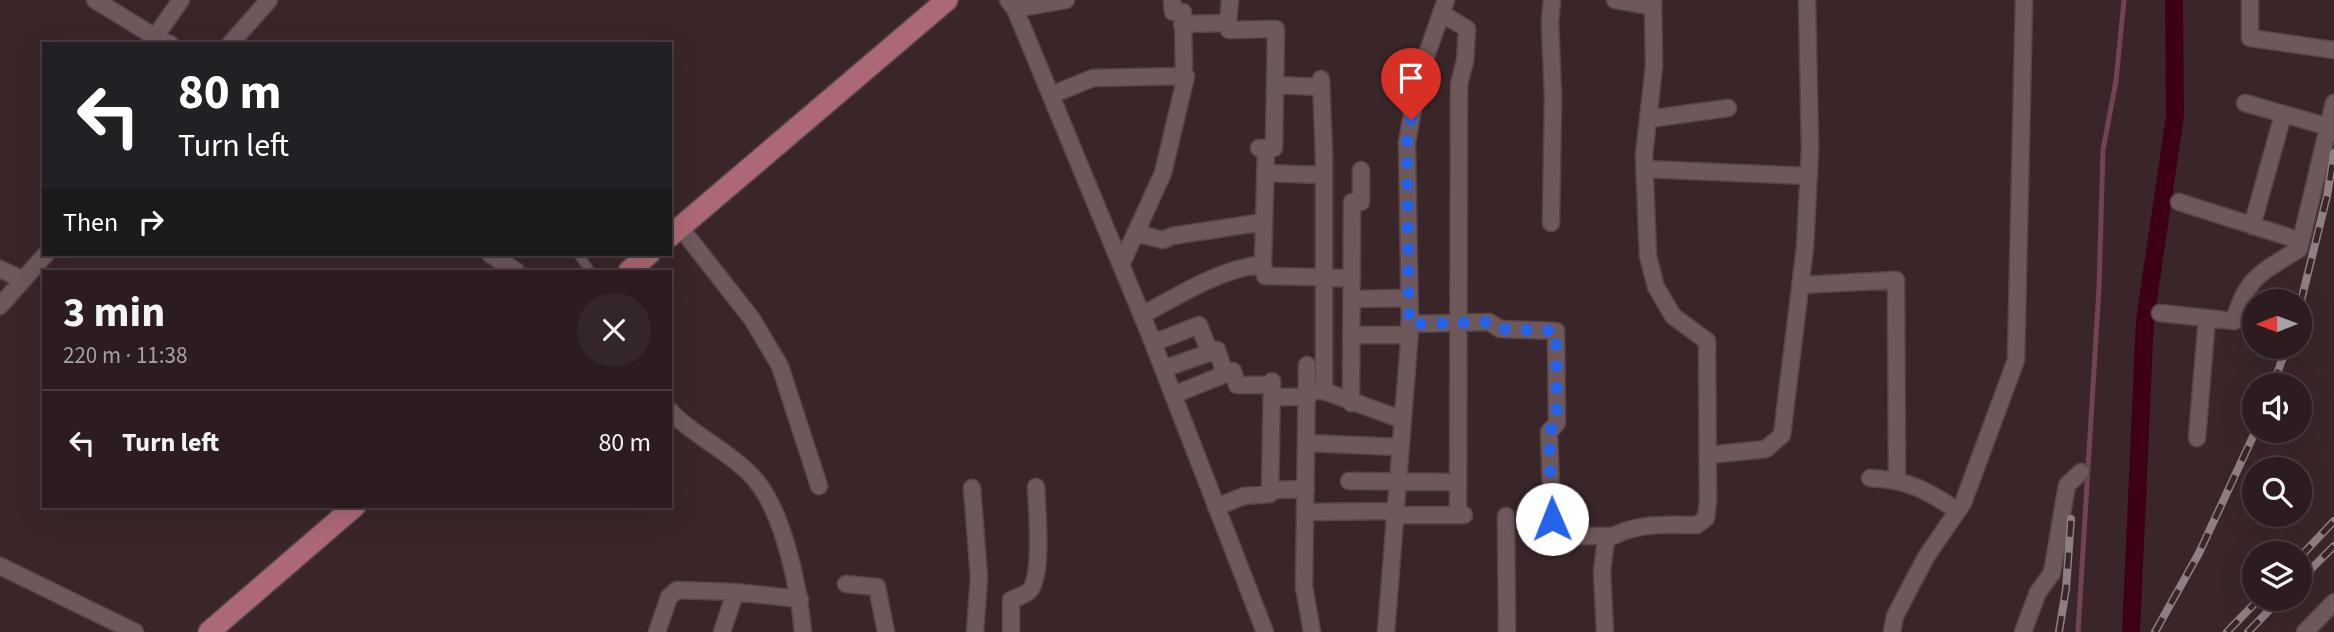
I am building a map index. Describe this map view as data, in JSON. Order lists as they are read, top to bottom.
{
  "north": "left",
  "page": {
    "turn": ["80 m", "Turn left"],
    "then": "Then",
    "heading": ["3 min", "220 m · 11:38"],
    "list": [
      {
        "name": "Turn left",
        "value": "80 m"
      }
    ]
  }
}
